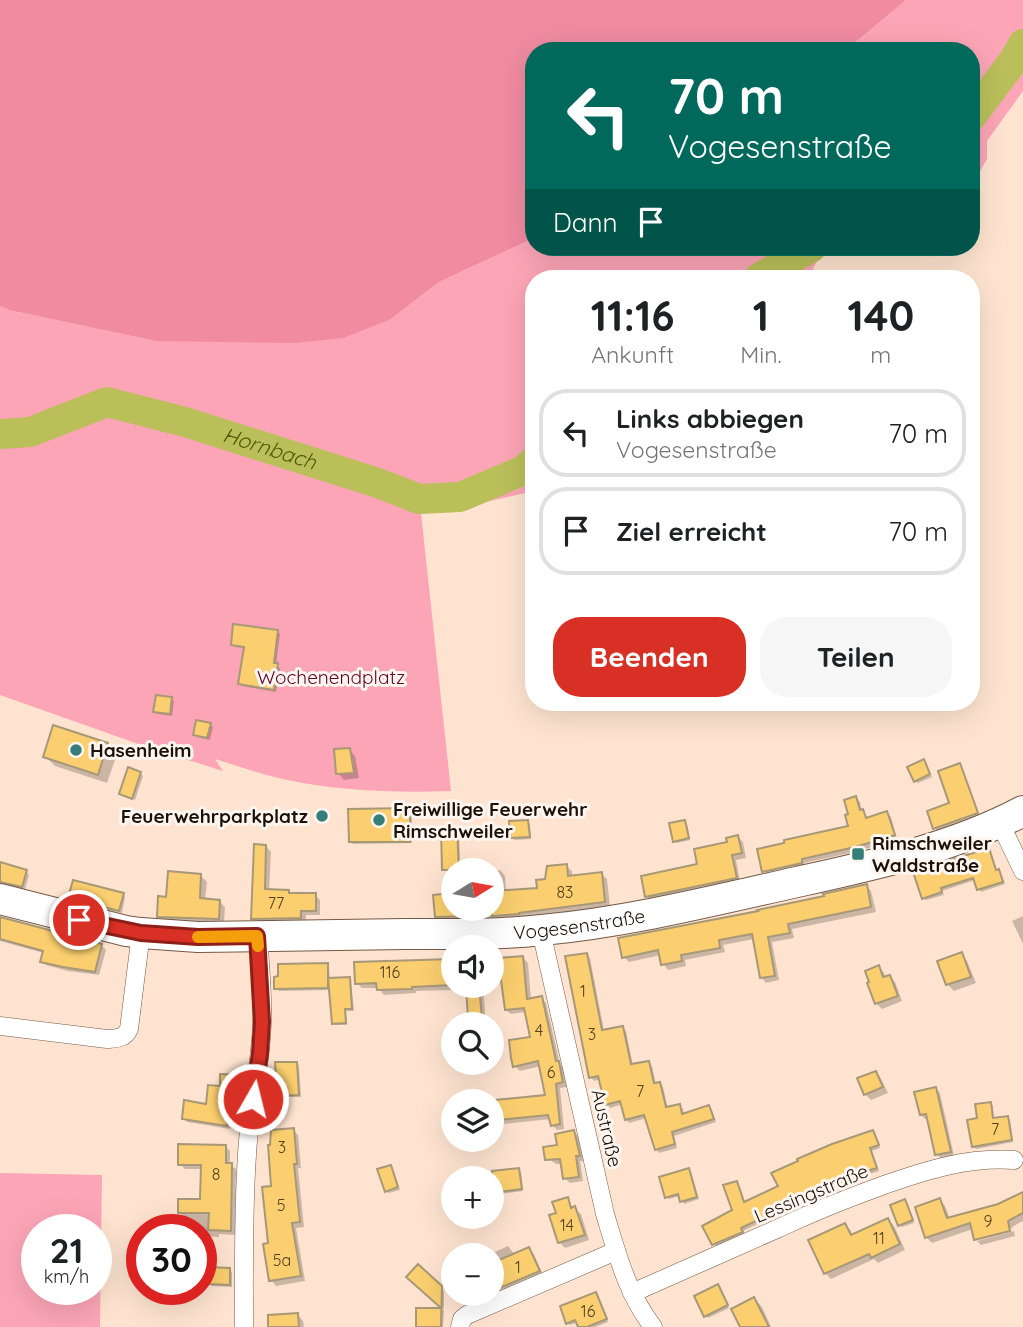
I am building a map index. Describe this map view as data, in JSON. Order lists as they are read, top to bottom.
{
  "streets": {
    "main road": ["Vogesenstraße"],
    "street": ["Austraße", "Lessingstraße"]
  },
  "crossings": [
    ["Vogesenstraße", "Austraße"],
    ["Austraße", "Lessingstraße"]
  ],
  "water": ["Hornbach"],
  "parks": ["Wochenendplatz"],
  "places": {
    "other": ["Hasenheim", "Feuerwehrparkplatz", "Freiwillige Feuerwehr Rimschweiler"],
    "transit": ["Rimschweiler Waldstraße"]
  },
  "house_numbers": [
    "83",
    "77",
    "116",
    "1",
    "4",
    "3",
    "6",
    "7",
    "7",
    "3",
    "8",
    "5",
    "9",
    "14",
    "11",
    "5a",
    "1",
    "16"
  ],
  "north": "right",
  "page": {
    "turn": ["70 m", "Vogesenstraße"],
    "then": "Dann",
    "eta": [
      "11:16",
      "Ankunft",
      "1",
      "Min.",
      "140",
      "m"
    ],
    "list": [
      {
        "name": "Links abbiegen",
        "note": "Vogesenstraße",
        "value": "70 m"
      },
      {
        "name": "Ziel erreicht",
        "value": "70 m"
      }
    ],
    "buttons": ["Beenden", "Teilen"],
    "map_buttons": ["+", "−"],
    "speed": "21 km/h",
    "limit": "30"
  }
}
